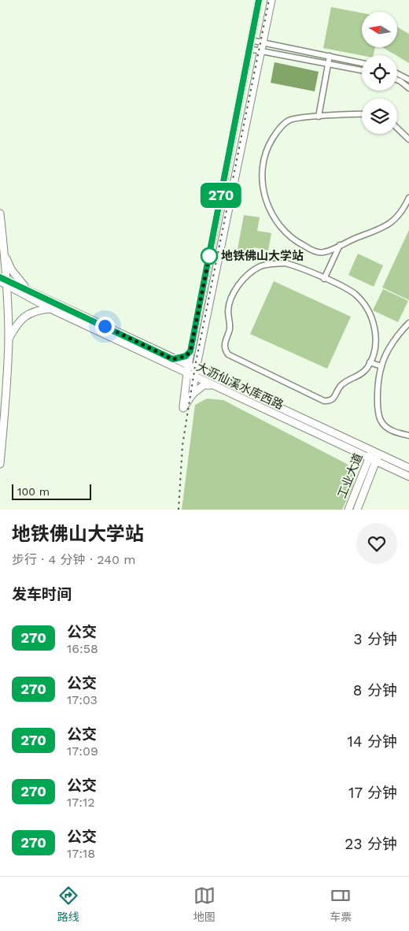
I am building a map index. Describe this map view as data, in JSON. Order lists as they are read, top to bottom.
{
  "streets": {
    "street": ["大沥仙溪水库西路", "工业大道"]
  },
  "crossings": [
    ["大沥仙溪水库西路", "工业大道"]
  ],
  "places": ["地铁佛山大学站"],
  "lines": ["bus line 270"],
  "scale_bar": "100 m",
  "north": "left",
  "page": {
    "on_map": "270",
    "scale": "100 m",
    "heading": [
      ["地铁佛山大学站", "步行 · 4 分钟 · 240 m"],
      "发车时间"
    ],
    "list": [
      {
        "mark": "270",
        "name": "公交",
        "note": "16:58",
        "value": "3 分钟"
      },
      {
        "mark": "270",
        "name": "公交",
        "note": "17:03",
        "value": "8 分钟"
      },
      {
        "mark": "270",
        "name": "公交",
        "note": "17:09",
        "value": "14 分钟"
      },
      {
        "mark": "270",
        "name": "公交",
        "note": "17:12",
        "value": "17 分钟"
      },
      {
        "mark": "270",
        "name": "公交",
        "note": "17:18",
        "value": "23 分钟"
      }
    ],
    "tabs": ["路线", "地图", "车票"]
  }
}
